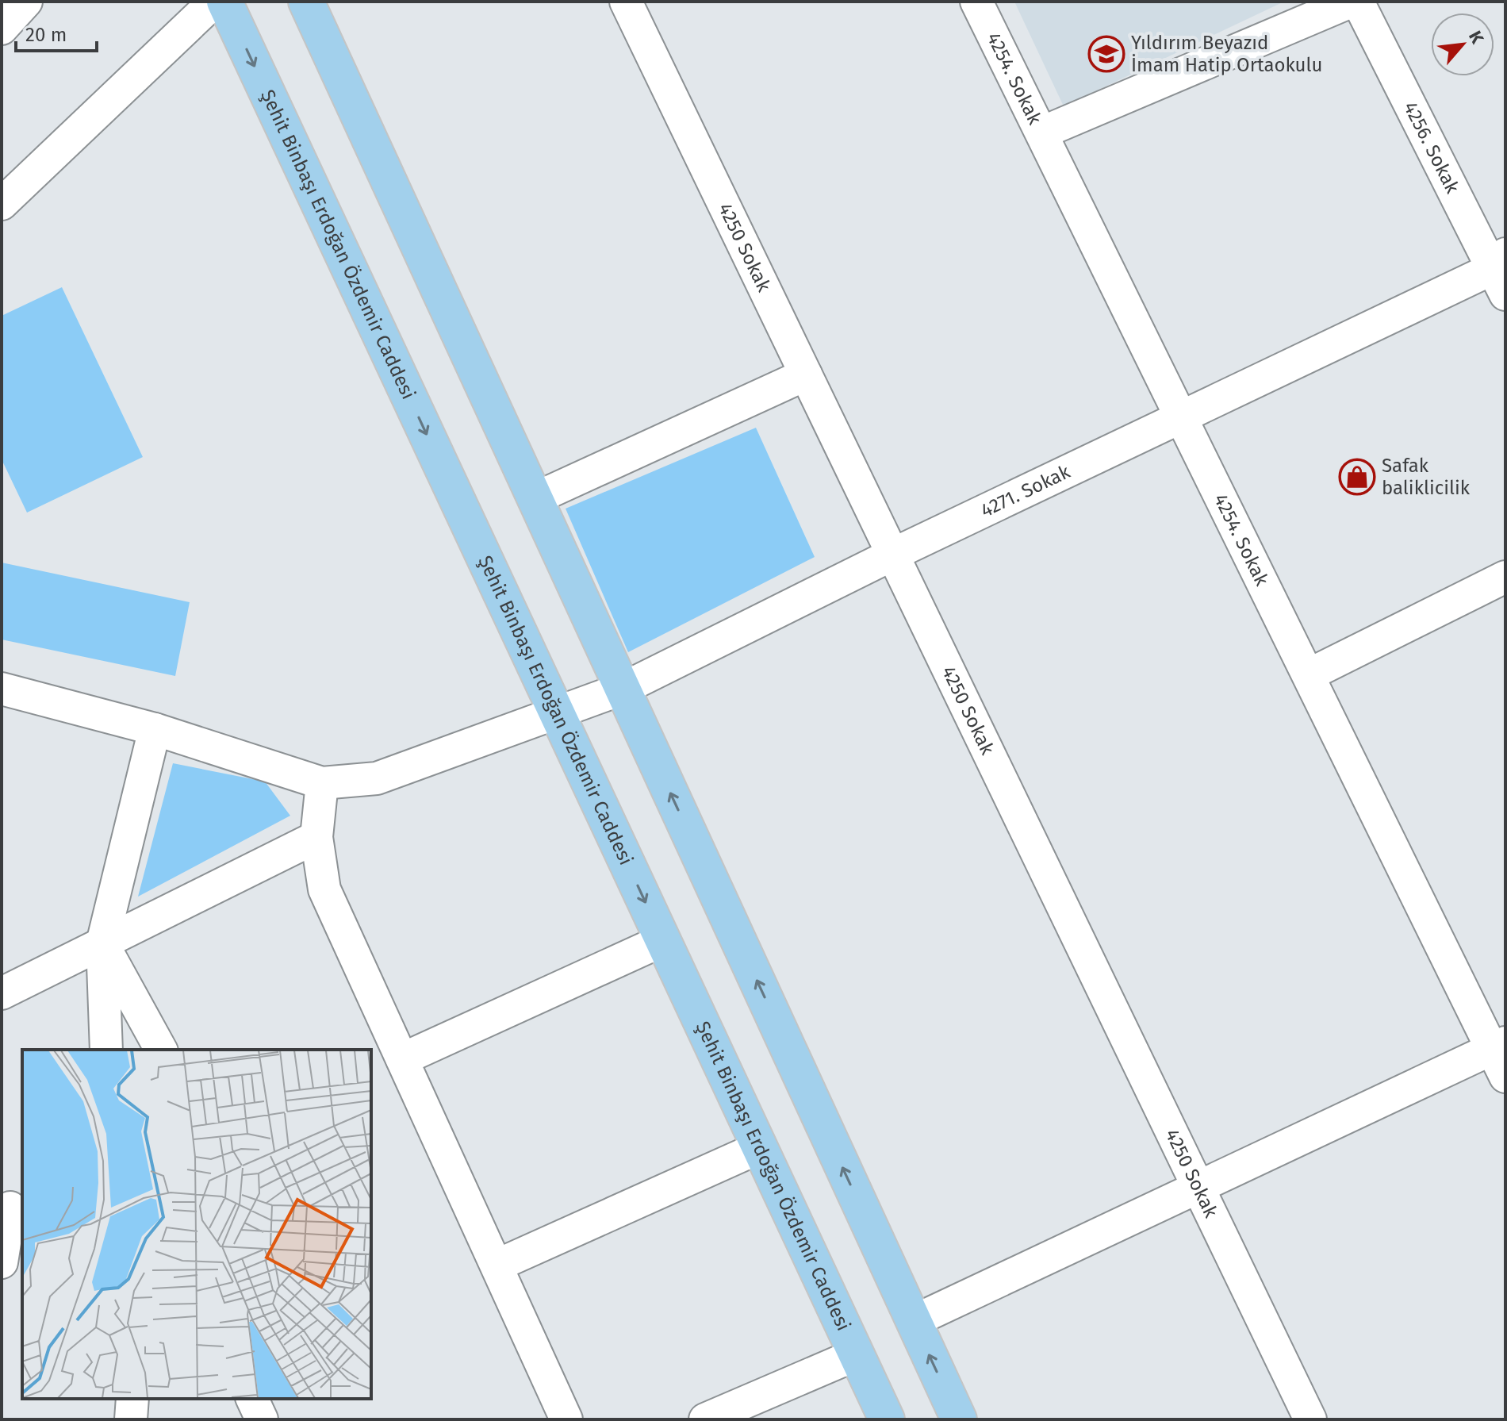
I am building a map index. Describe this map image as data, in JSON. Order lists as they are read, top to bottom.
{
  "streets": {
    "main road": ["Şehit Binbaşı Erdoğan Özdemir Caddesi"],
    "street": [
      "4254. Sokak",
      "4256. Sokak",
      "4250 Sokak",
      "4271. Sokak"
    ]
  },
  "crossings": [
    ["4254. Sokak", "4271. Sokak"],
    ["4256. Sokak", "4271. Sokak"],
    ["Şehit Binbaşı Erdoğan Özdemir Caddesi", "4271. Sokak"],
    ["4250 Sokak", "4271. Sokak"]
  ],
  "places": {
    "school or university": ["Yıldırım Beyazıd İmam Hatip Ortaokulu"],
    "shop": ["Safak baliklicilik"]
  },
  "scale_bar": "20 m",
  "north": "top right"
}
